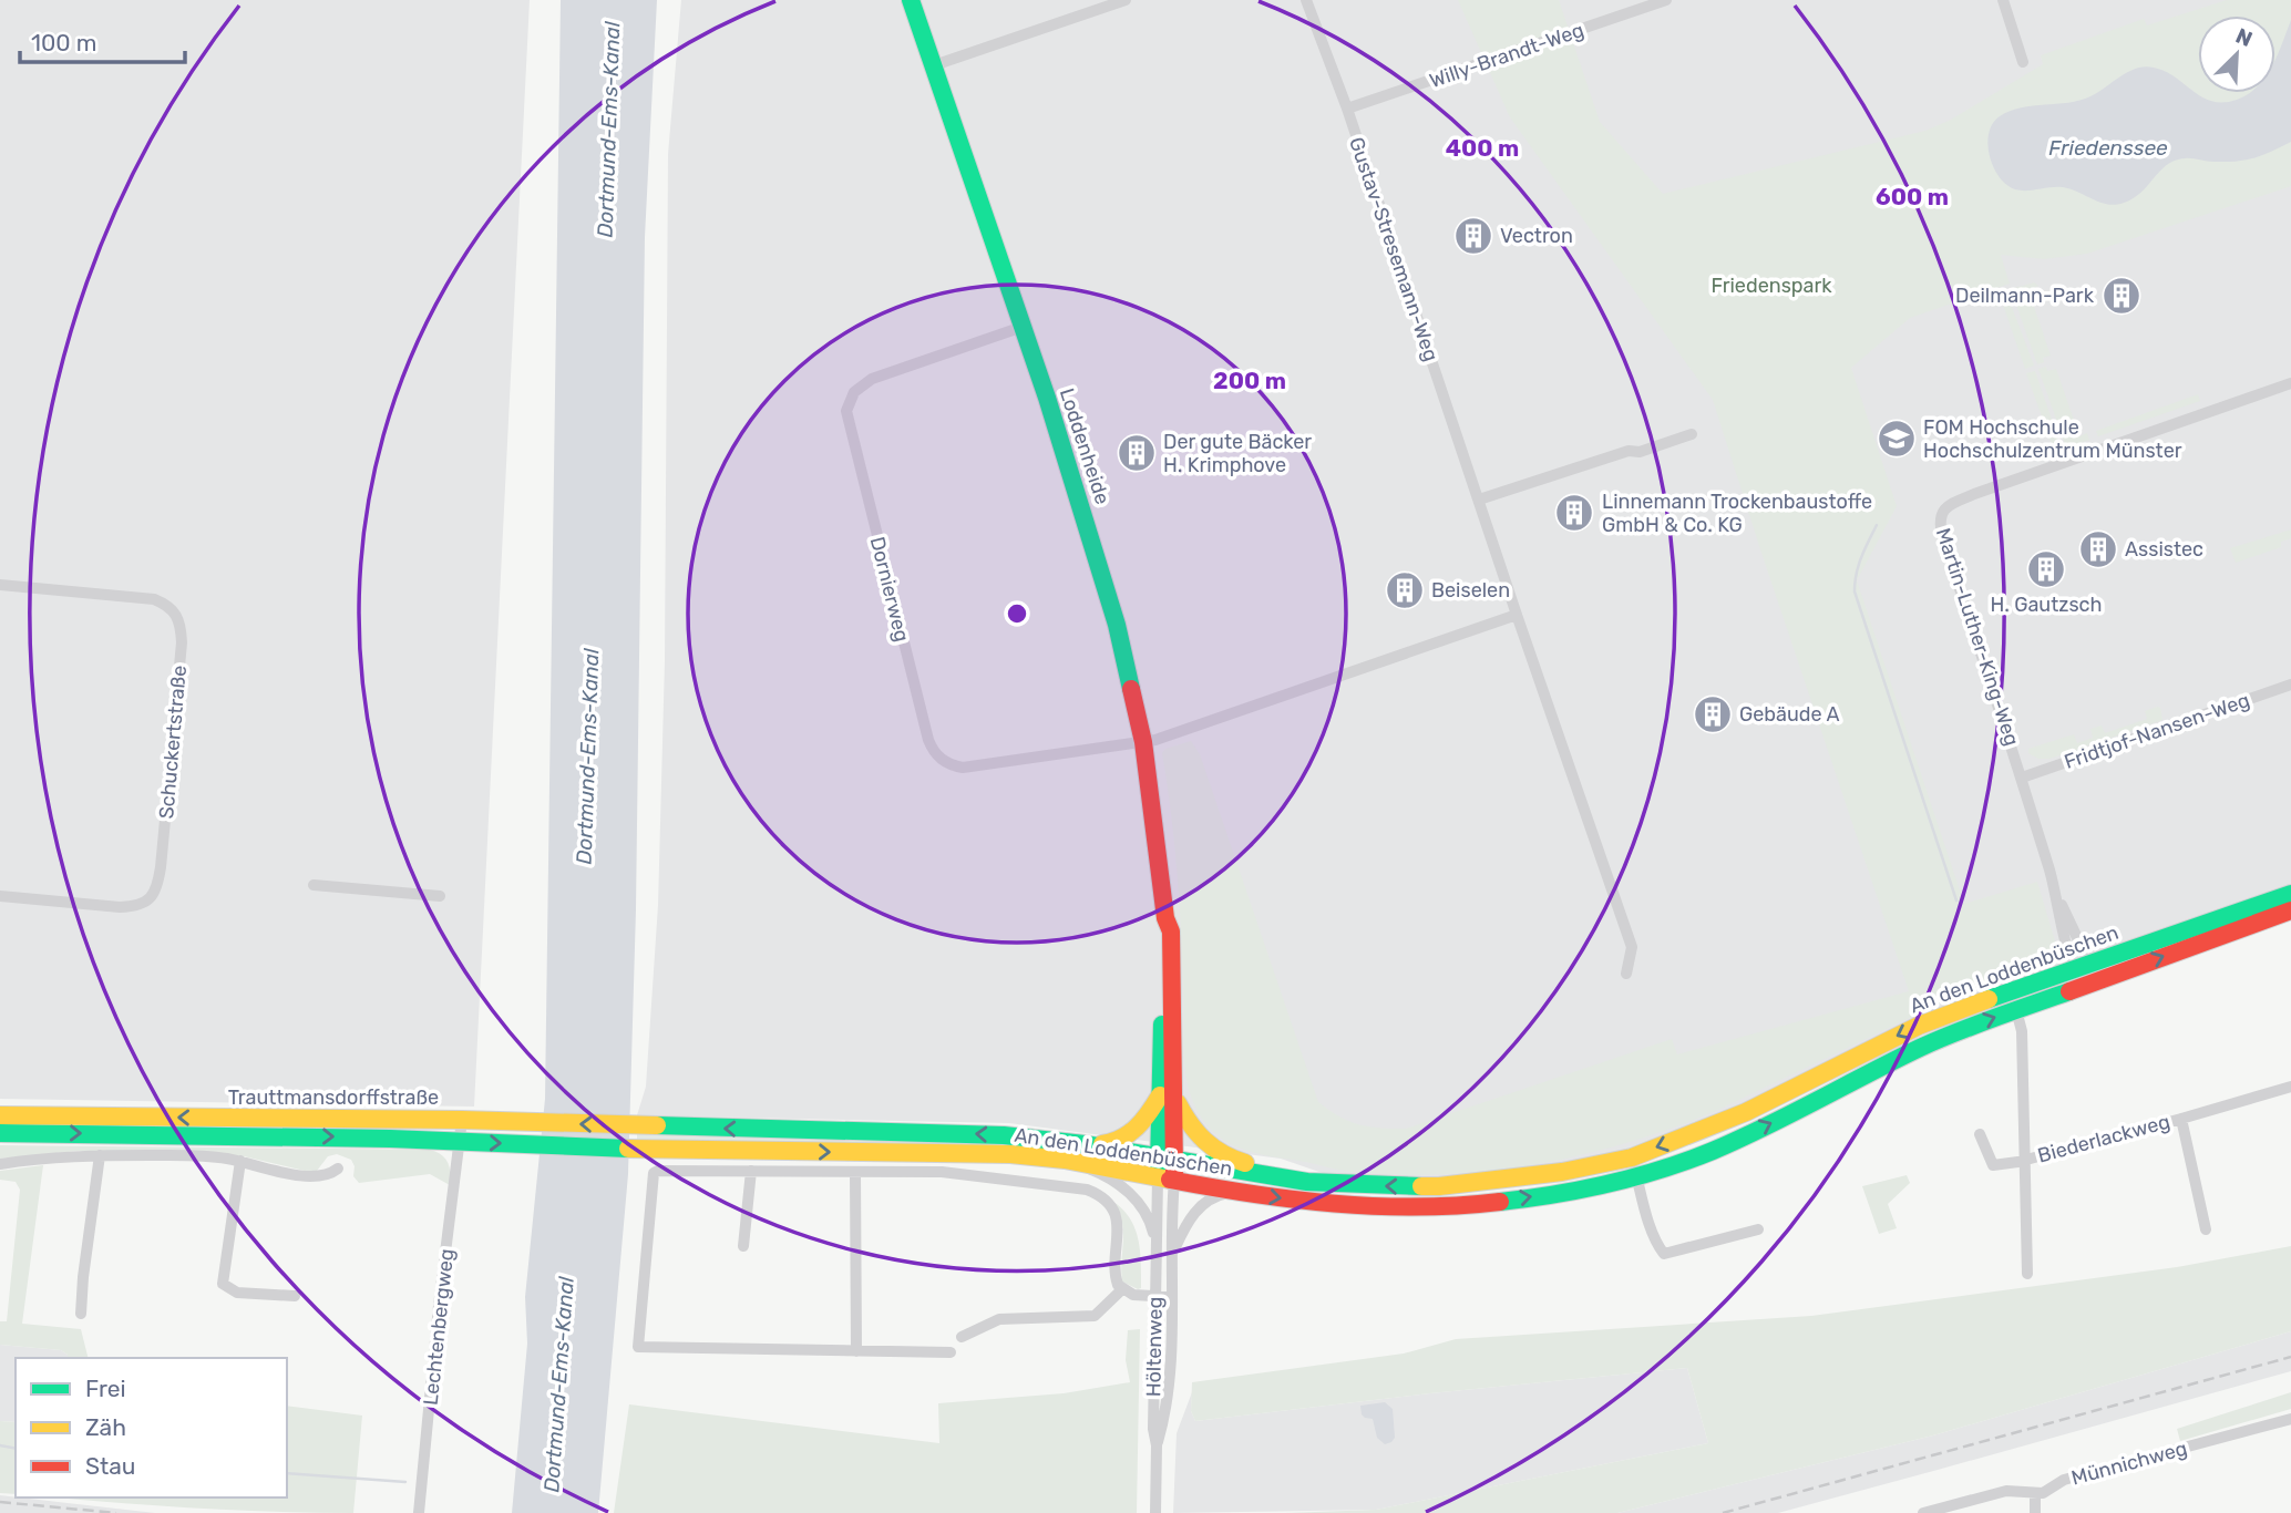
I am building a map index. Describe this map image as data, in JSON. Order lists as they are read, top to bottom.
{
  "streets": {
    "main road": ["Loddenheide", "An den Loddenbüschen", "Trauttmansdorffstraße"],
    "street": [
      "Willy-Brandt-Weg",
      "Gustav-Stresemann-Weg",
      "Dornierweg",
      "Martin-Luther-King-Weg",
      "Fridtjof-Nansen-Weg",
      "Schuckertstraße",
      "Biederlackweg",
      "Lechtenbergweg",
      "Höltenweg",
      "Münnichweg"
    ]
  },
  "crossings": [
    ["Willy-Brandt-Weg", "Gustav-Stresemann-Weg"],
    ["Loddenheide", "Dornierweg"],
    ["Loddenheide", "An den Loddenbüschen"],
    ["Loddenheide", "Höltenweg"],
    ["Martin-Luther-King-Weg", "Fridtjof-Nansen-Weg"],
    ["Martin-Luther-King-Weg", "An den Loddenbüschen"],
    ["An den Loddenbüschen", "Trauttmansdorffstraße"],
    ["An den Loddenbüschen", "Biederlackweg"],
    ["An den Loddenbüschen", "Lechtenbergweg"],
    ["An den Loddenbüschen", "Höltenweg"],
    ["Trauttmansdorffstraße", "Lechtenbergweg"]
  ],
  "water": ["Dortmund-Ems-Kanal", "Friedenssee"],
  "parks": ["Friedenspark"],
  "places": {
    "building": [
      "Vectron",
      "Deilmann-Park",
      "Der gute Bäcker H. Krimphove",
      "Linnemann Trockenbaustoffe GmbH & Co. KG",
      "Assistec",
      "H. Gautzsch",
      "Beiselen",
      "Gebäude A"
    ],
    "school or university": ["FOM Hochschule Hochschulzentrum Münster"]
  },
  "legend": ["Frei", "Zäh", "Stau"],
  "scale_bar": "100 m",
  "north": "top right",
  "rings": ["400 m", "600 m", "200 m"]
}
